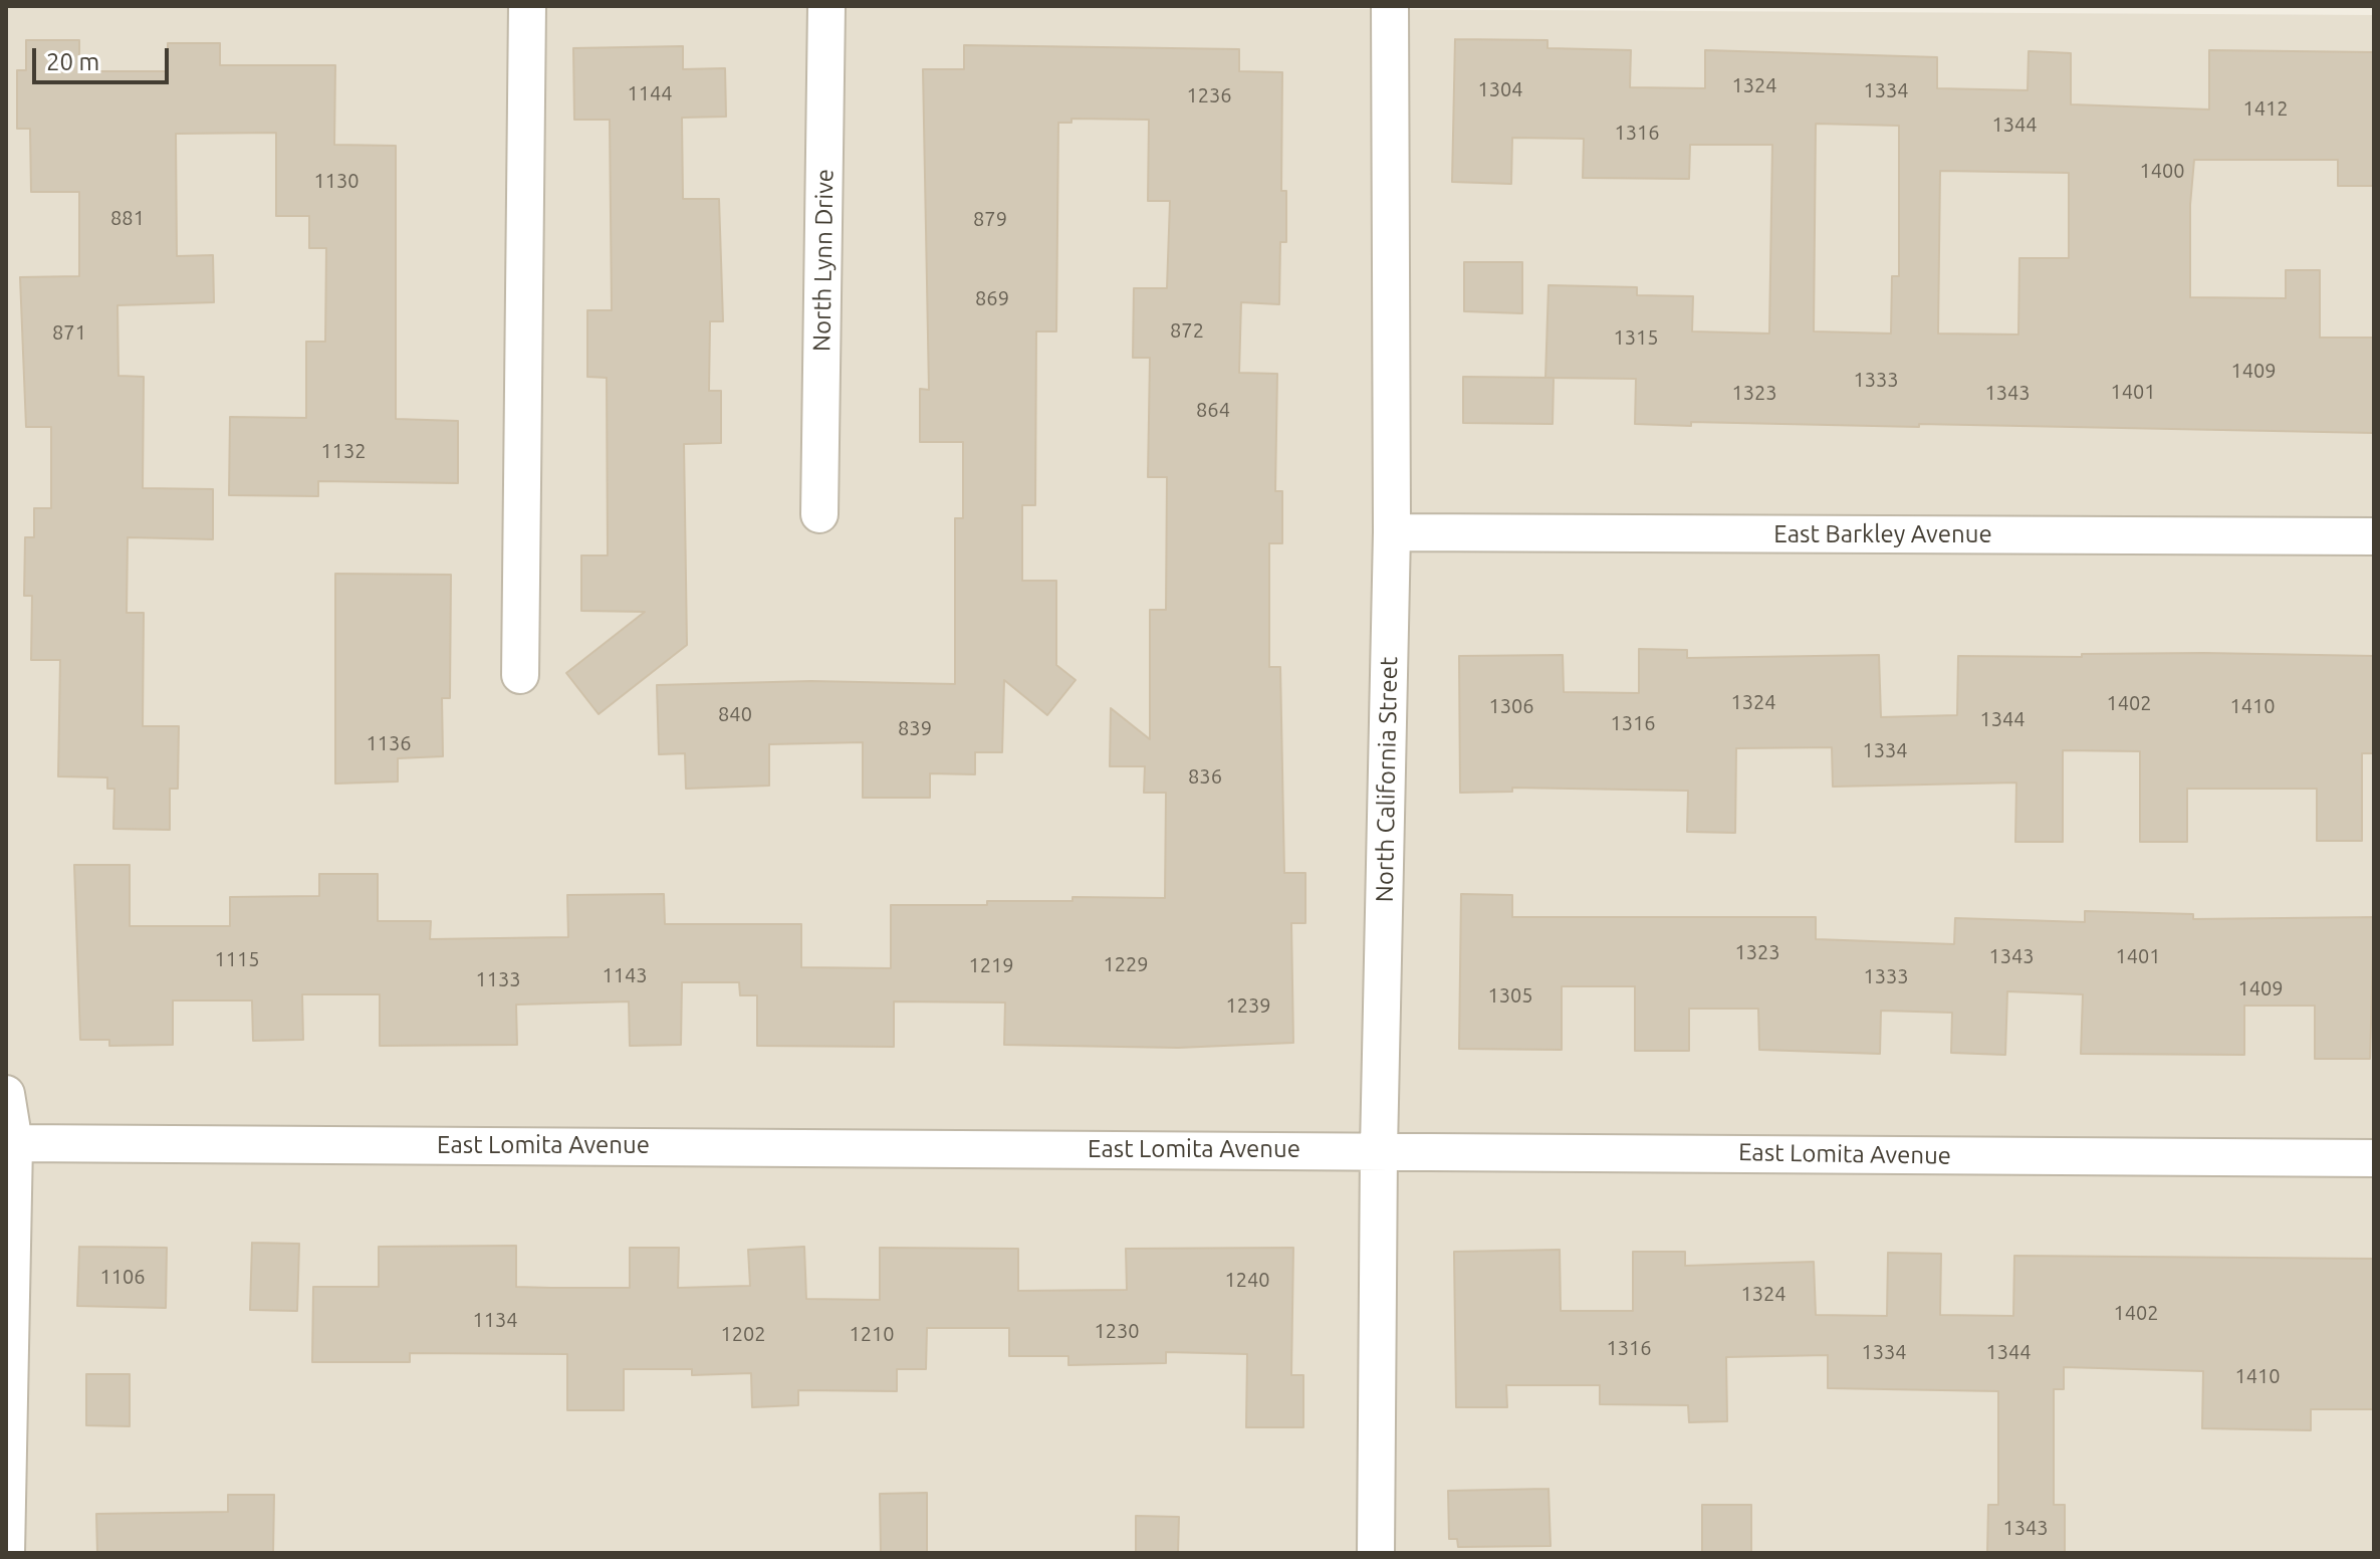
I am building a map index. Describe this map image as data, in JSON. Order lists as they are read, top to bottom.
{
  "streets": {
    "street": [
      "North Lynn Drive",
      "East Barkley Avenue",
      "North California Street",
      "East Lomita Avenue"
    ]
  },
  "crossings": [
    ["East Barkley Avenue", "North California Street"],
    ["North California Street", "East Lomita Avenue"]
  ],
  "house_numbers": [
    "1324",
    "1304",
    "1334",
    "1144",
    "1236",
    "1412",
    "1344",
    "1316",
    "1400",
    "1130",
    "881",
    "879",
    "869",
    "872",
    "871",
    "1315",
    "1409",
    "1333",
    "1401",
    "1323",
    "1343",
    "864",
    "1132",
    "1324",
    "1402",
    "1306",
    "1410",
    "840",
    "1344",
    "1316",
    "839",
    "1136",
    "1334",
    "836",
    "1323",
    "1343",
    "1401",
    "1115",
    "1229",
    "1219",
    "1143",
    "1333",
    "1133",
    "1409",
    "1305",
    "1239",
    "1106",
    "1240",
    "1324",
    "1402",
    "1134",
    "1230",
    "1202",
    "1210",
    "1316",
    "1334",
    "1344",
    "1410",
    "1343"
  ],
  "scale_bar": "20 m"
}
